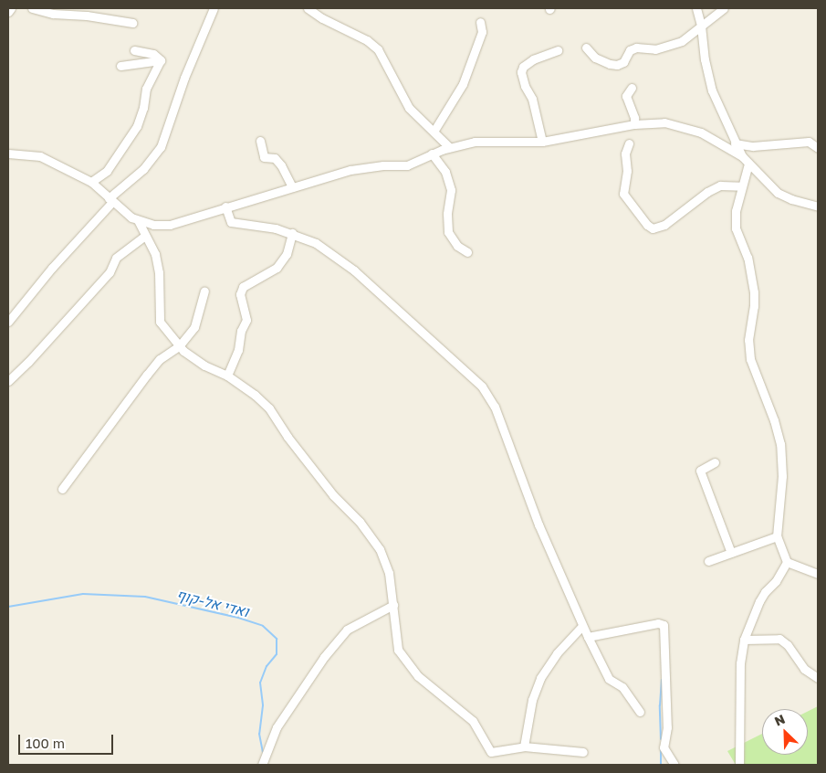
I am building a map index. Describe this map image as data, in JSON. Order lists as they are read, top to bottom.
{
  "water": ["ואדי אל-קוף"],
  "scale_bar": "100 m",
  "north": "top left"
}
